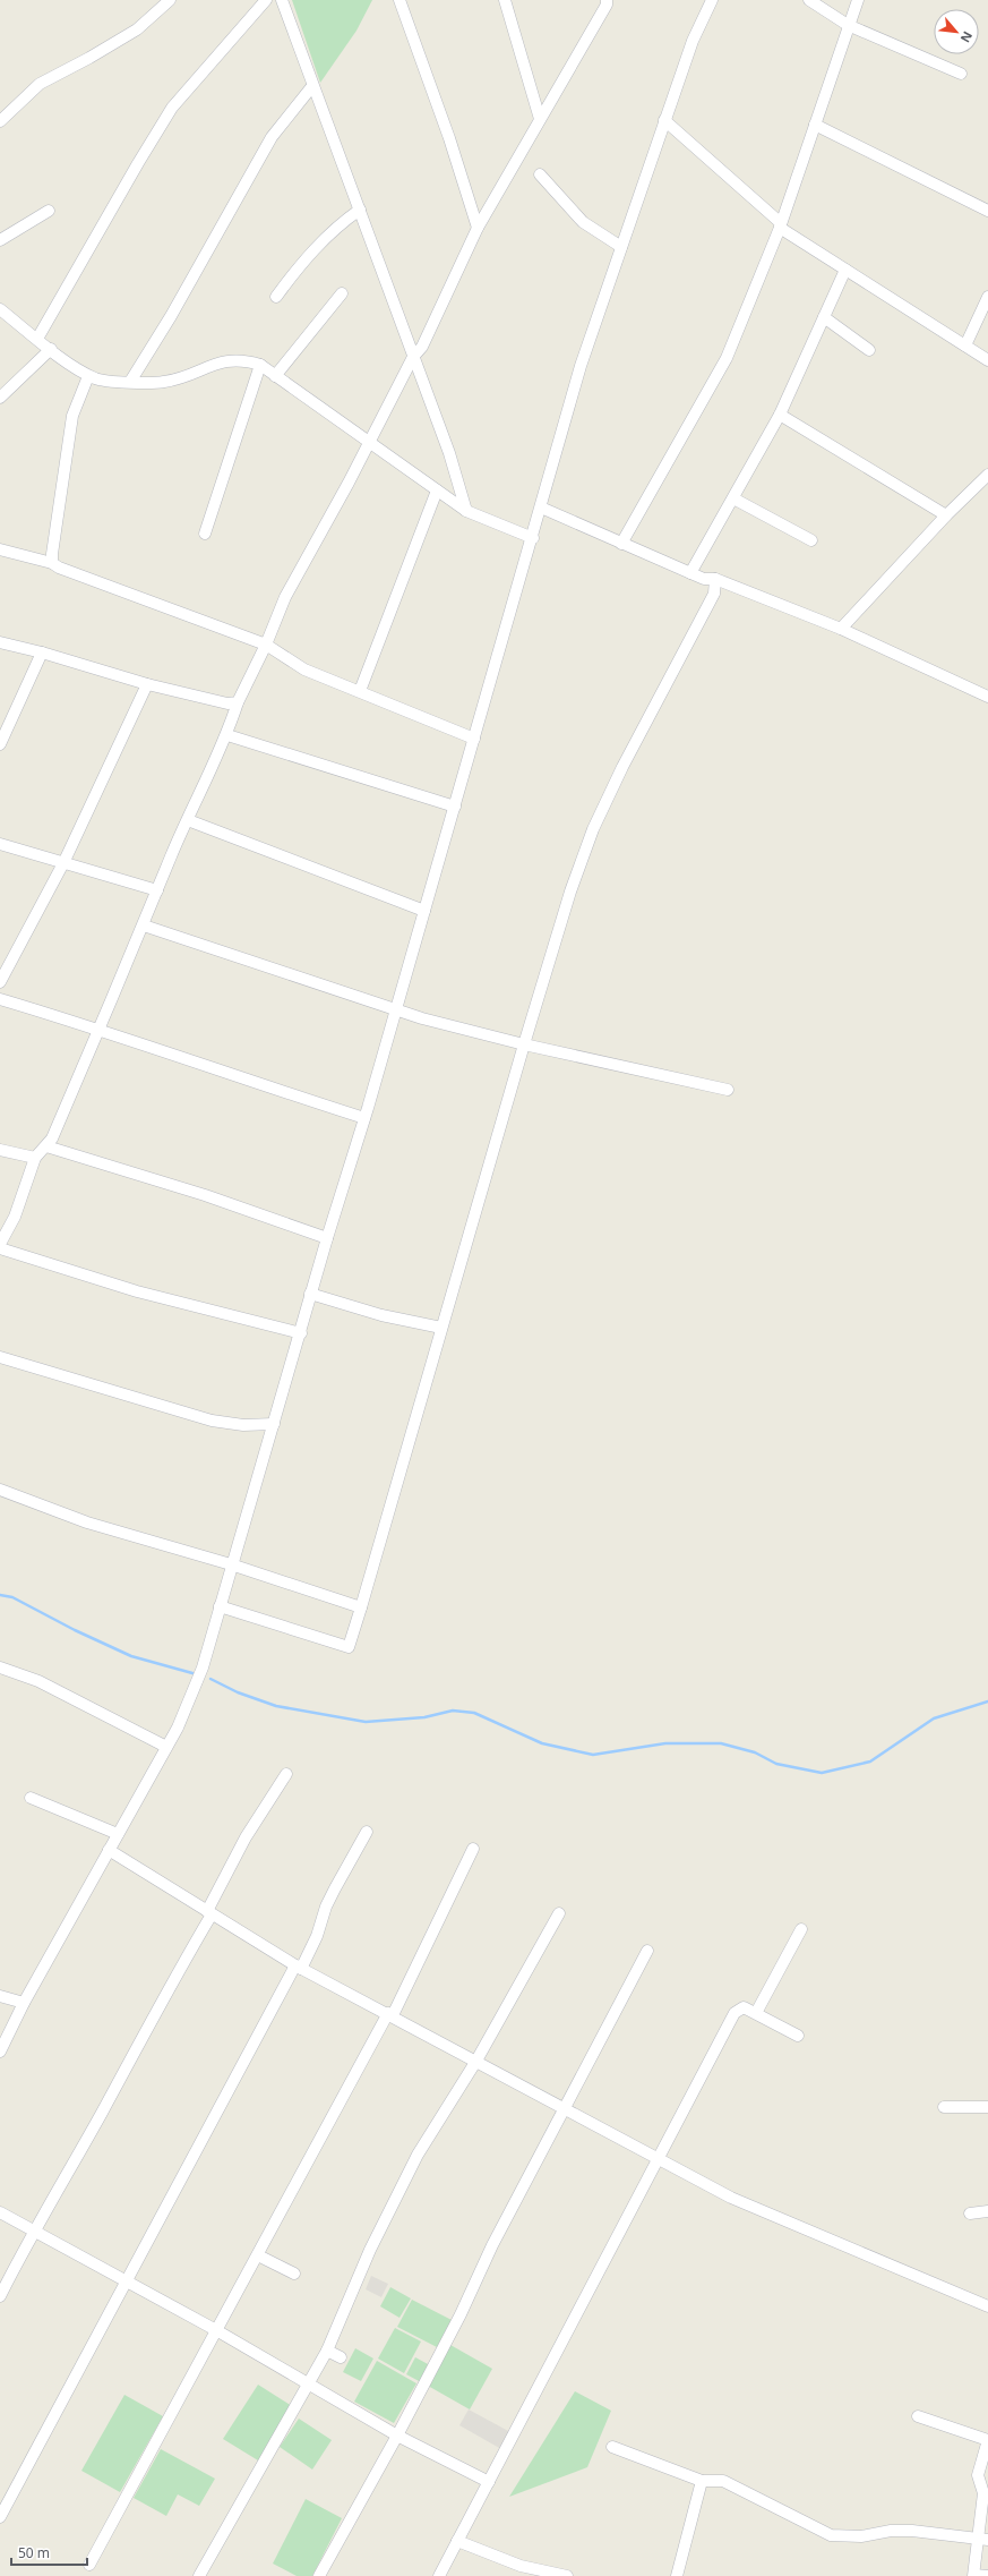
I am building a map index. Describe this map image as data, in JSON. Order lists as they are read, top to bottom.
{
  "scale_bar": "50 m",
  "north": "bottom right"
}
